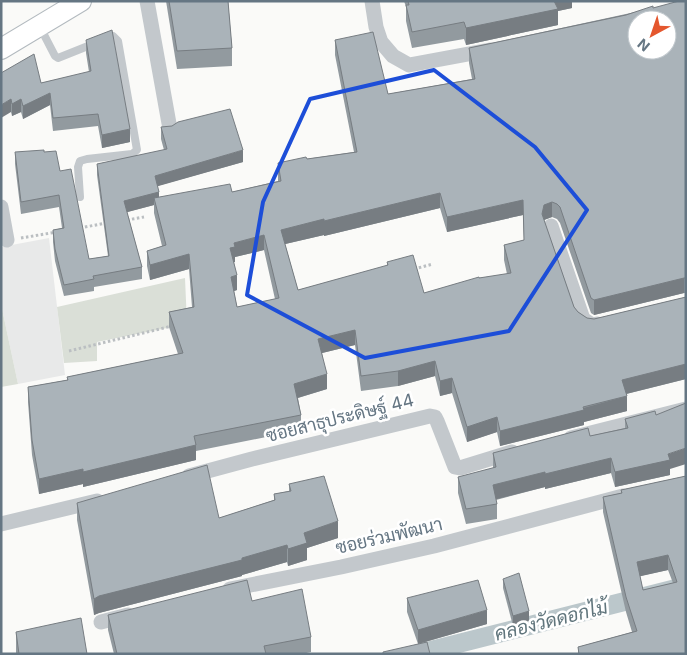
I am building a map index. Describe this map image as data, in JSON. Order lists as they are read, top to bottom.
{
  "streets": {
    "street": ["ซอยสาธุประดิษฐ์ 44", "ซอยร่วมพัฒนา"]
  },
  "water": ["คลองวัดดอกไม้"],
  "north": "bottom left"
}
